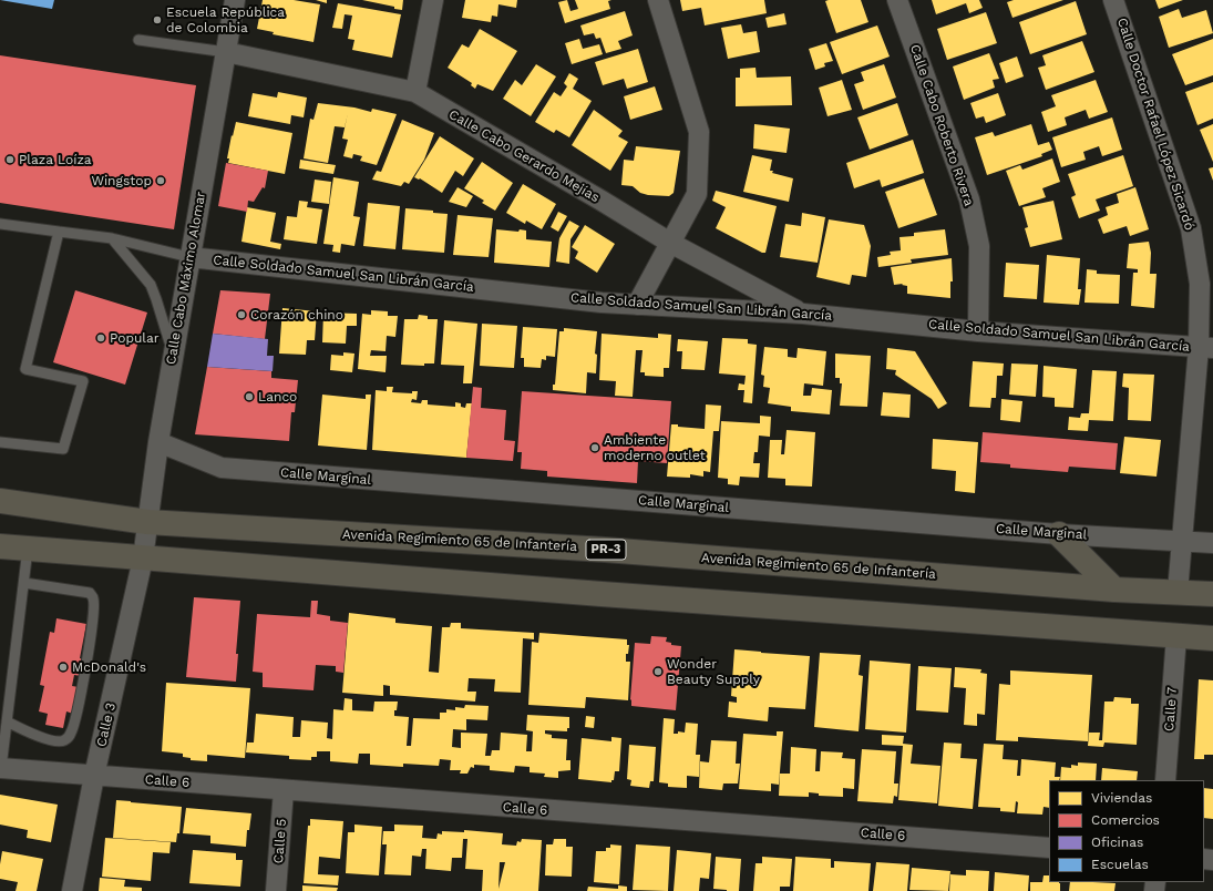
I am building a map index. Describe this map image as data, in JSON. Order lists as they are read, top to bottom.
{
  "streets": {
    "highway": ["Avenida Regimiento 65 de Infantería", "PR-3"],
    "street": [
      "Calle Doctor Rafael López Sicardó",
      "Calle Cabo Roberto Rivera",
      "Calle Cabo Gerardo Mejías",
      "Calle Soldado Samuel San Librán García",
      "Calle Cabo Máximo Alomar",
      "Calle Marginal",
      "Calle 7",
      "Calle 3",
      "Calle 6",
      "Calle 5"
    ]
  },
  "crossings": [
    ["Calle Doctor Rafael López Sicardó", "Calle Soldado Samuel San Librán García"],
    ["Calle Doctor Rafael López Sicardó", "Calle Marginal"],
    ["Calle Doctor Rafael López Sicardó", "Avenida Regimiento 65 de Infantería"],
    ["Calle Cabo Roberto Rivera", "Calle Soldado Samuel San Librán García"],
    ["Calle Cabo Gerardo Mejías", "Calle Soldado Samuel San Librán García"],
    ["Calle Cabo Gerardo Mejías", "Calle Cabo Máximo Alomar"],
    ["Calle Soldado Samuel San Librán García", "Calle Cabo Máximo Alomar"],
    ["Calle Cabo Máximo Alomar", "Calle Marginal"],
    ["Calle Cabo Máximo Alomar", "Avenida Regimiento 65 de Infantería"],
    ["Calle Cabo Máximo Alomar", "Calle 3"],
    ["Calle 3", "Calle 6"],
    ["Calle 6", "Calle 5"]
  ],
  "places": [
    "Escuela República de Colombia",
    "Plaza Loíza",
    "Wingstop",
    "Corazón chino",
    "Popular",
    "Lanco",
    "Ambiente moderno outlet",
    "McDonald's",
    "Wonder Beauty Supply"
  ],
  "legend": [
    "Viviendas",
    "Comercios",
    "Oficinas",
    "Escuelas"
  ]
}
